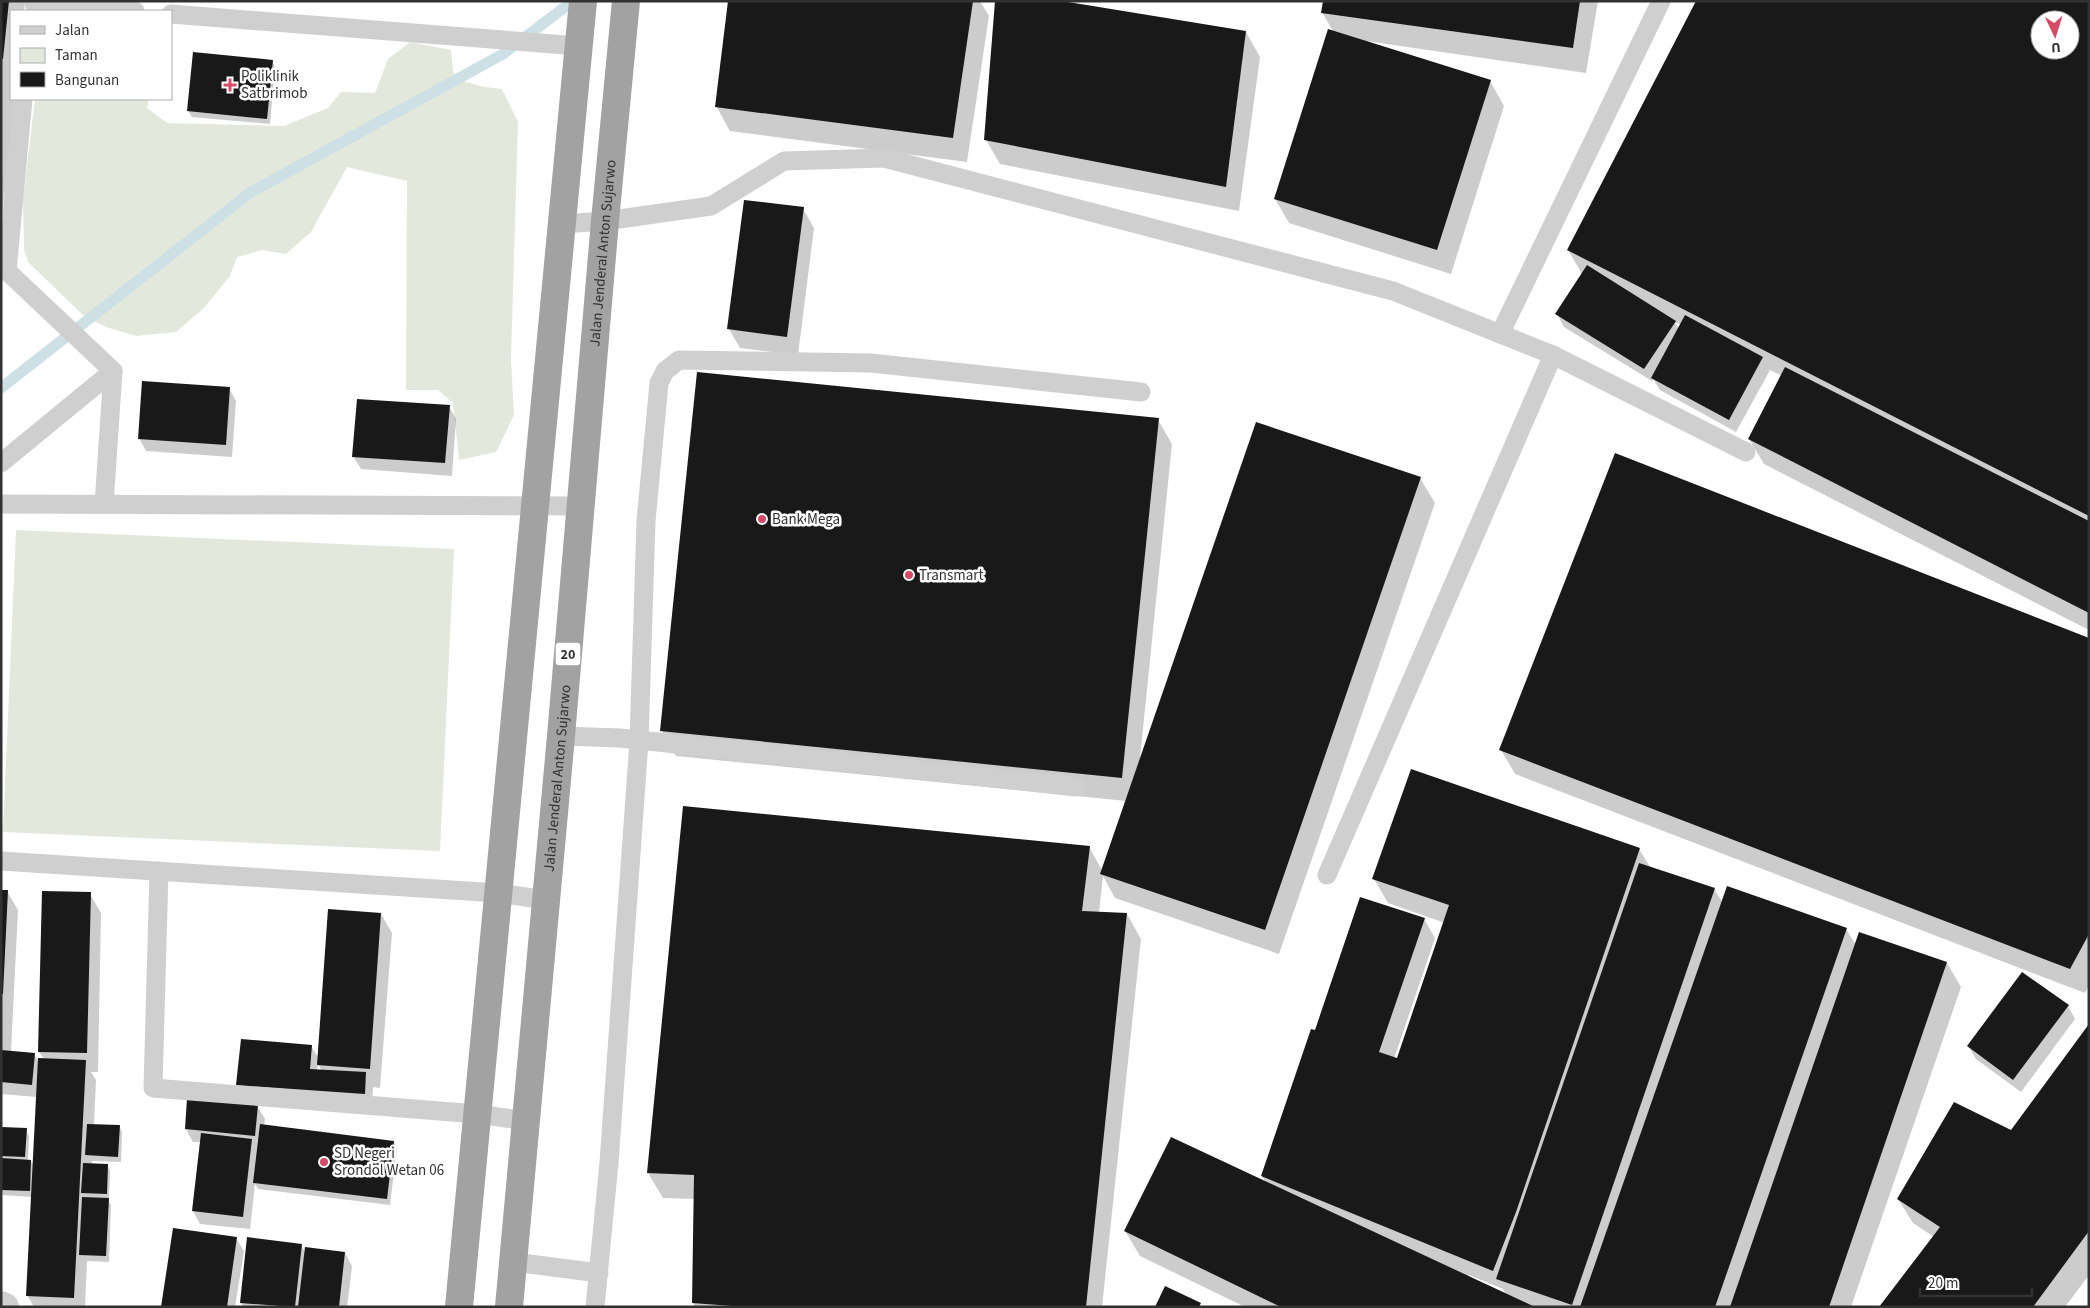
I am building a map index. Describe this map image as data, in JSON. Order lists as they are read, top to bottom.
{
  "streets": {
    "highway": ["Jalan Jenderal Anton Sujarwo", "20"]
  },
  "places": {
    "health": ["Poliklinik Satbrimob"],
    "other": ["Bank Mega", "Transmart", "SD Negeri Srondol Wetan 06"]
  },
  "legend": ["Jalan", "Taman", "Bangunan"],
  "scale_bar": "20 m",
  "north": "bottom"
}
